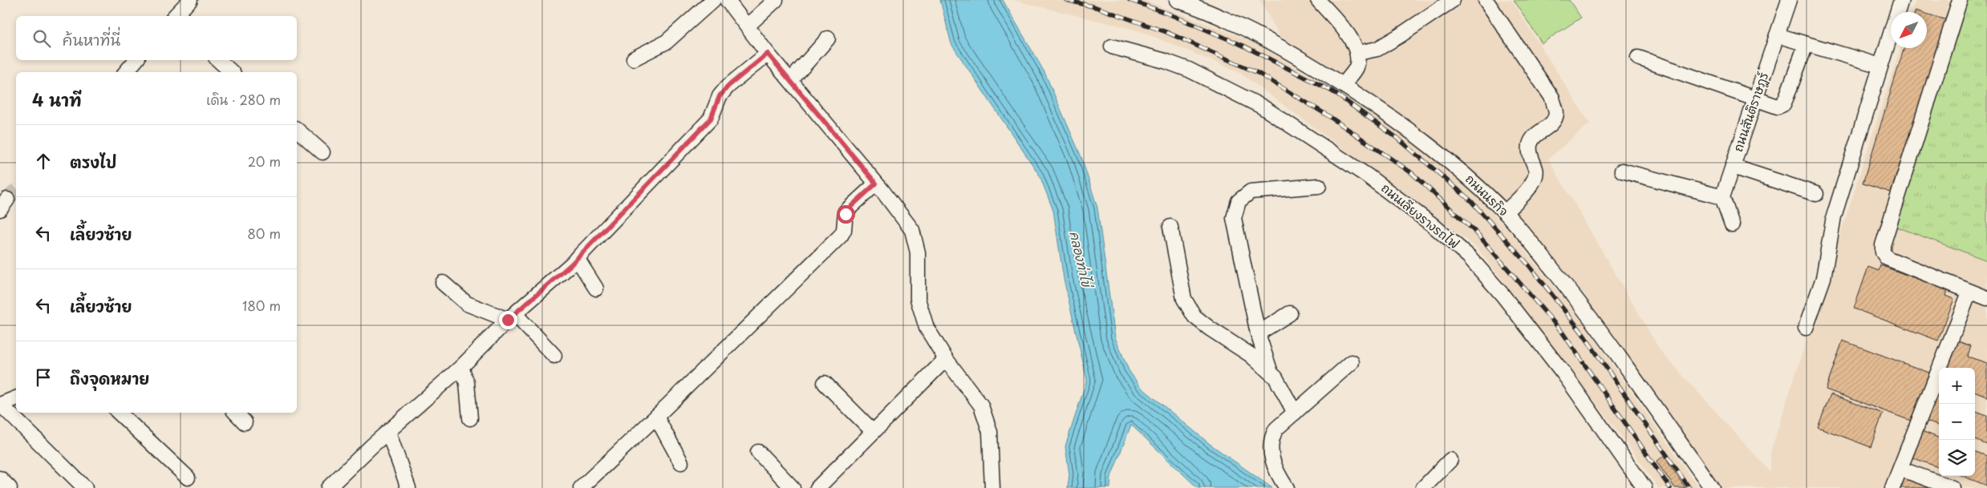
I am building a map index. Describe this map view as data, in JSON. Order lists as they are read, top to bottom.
{
  "streets": {
    "street": ["ถนนสันติราษฎร์", "ถนนนรกิจ", "ถนนเลียงรางรถไฟ"]
  },
  "water": ["คลองท่าไข่"],
  "north": "bottom left",
  "page": {
    "search": "ค้นหาที่นี่",
    "heading": ["4 นาที", "เดิน · 280 m"],
    "list": [
      ["ตรงไป", "20 m"],
      ["เลี้ยวซ้าย", "80 m"],
      ["เลี้ยวซ้าย", "180 m"],
      "ถึงจุดหมาย"
    ],
    "map_buttons": ["+", "−"]
  }
}
